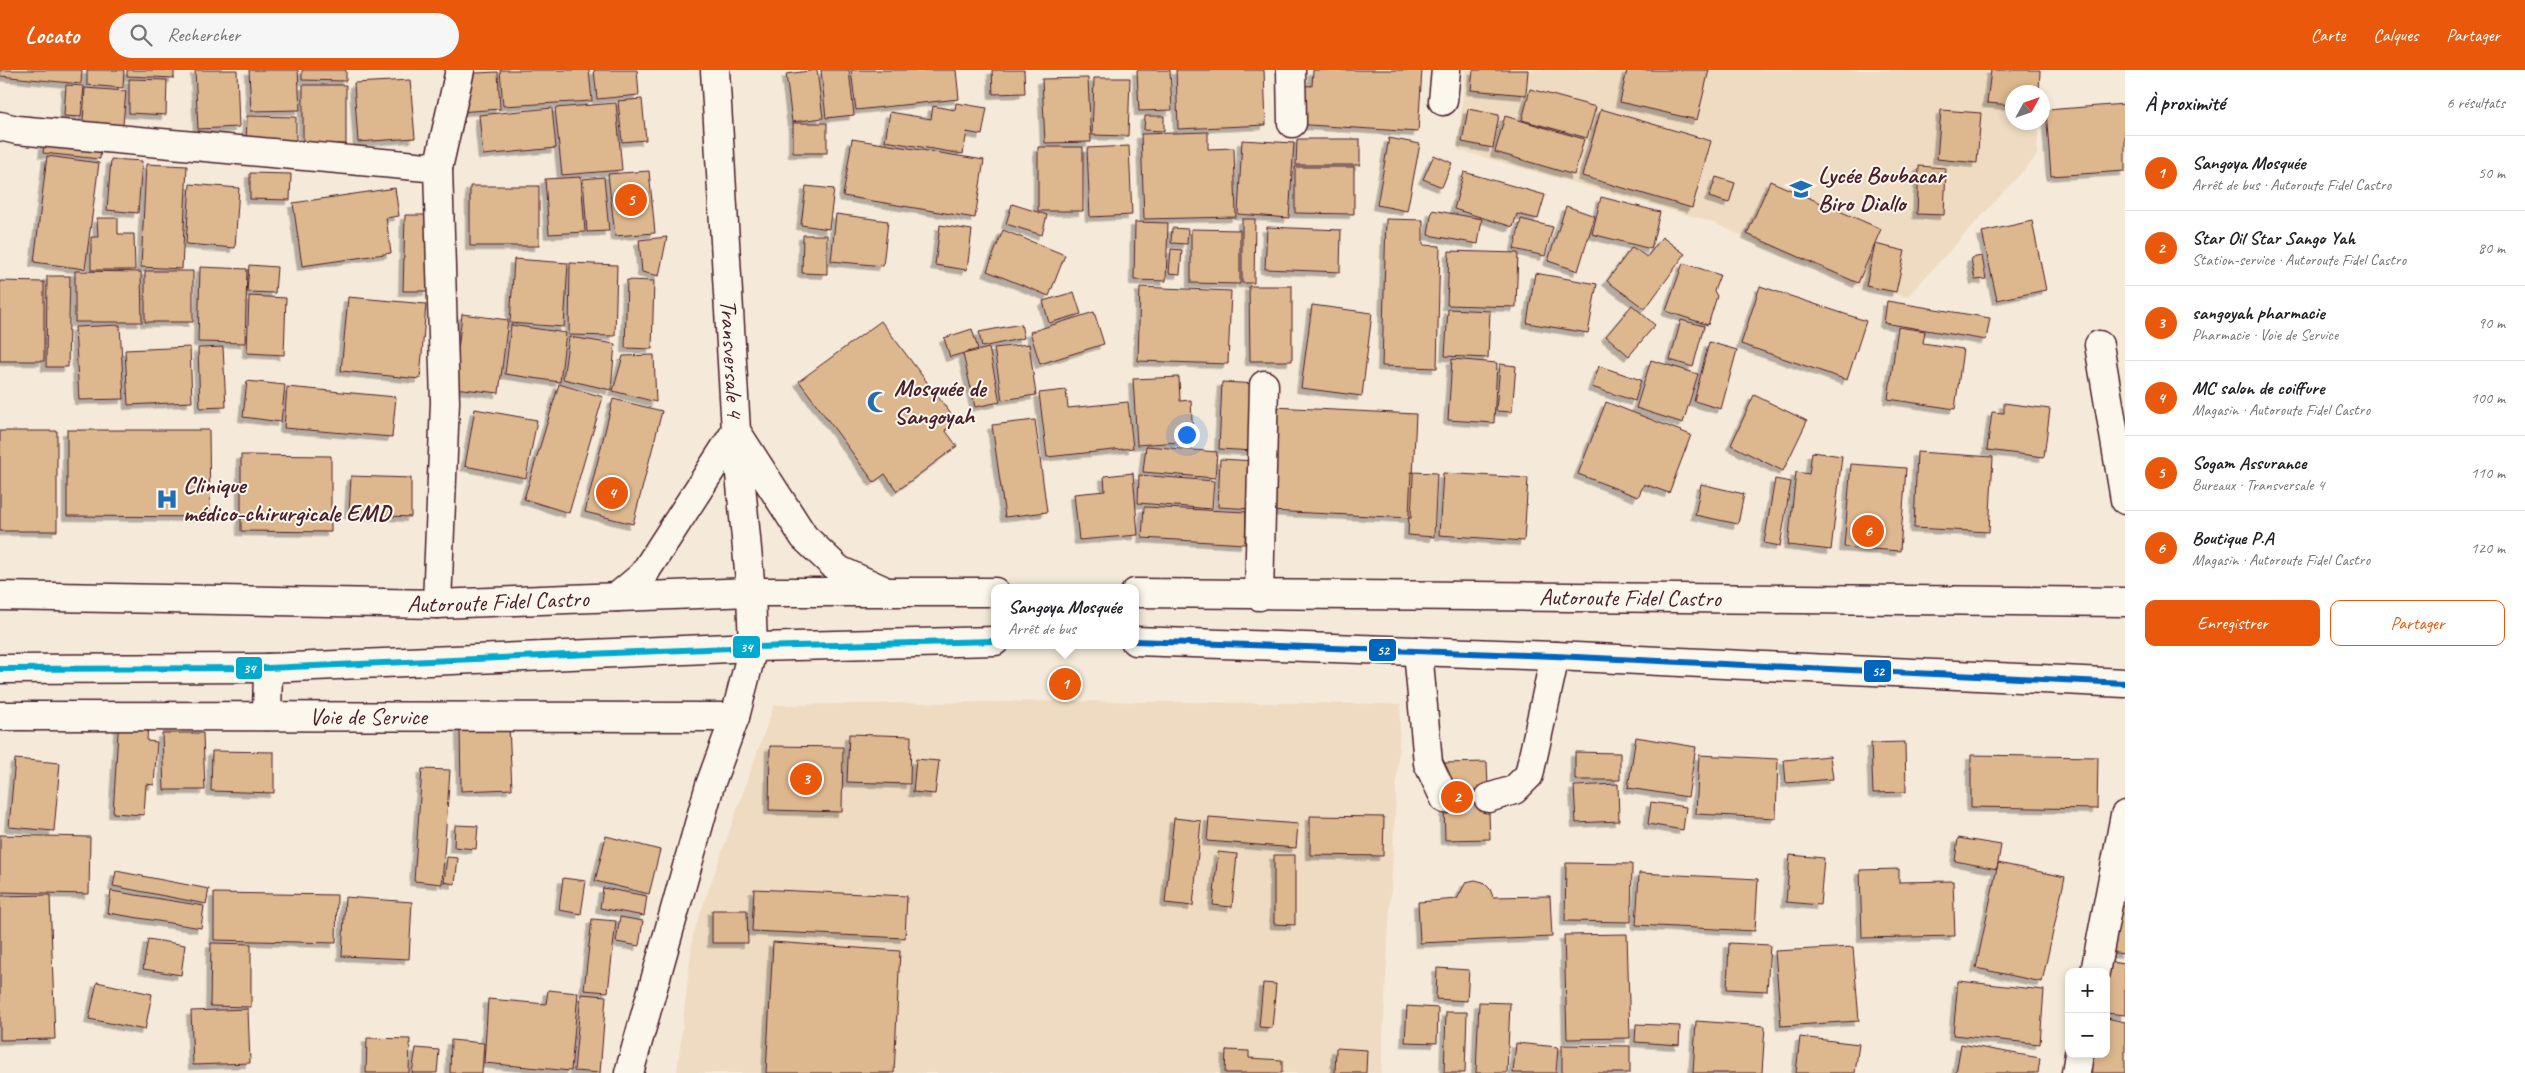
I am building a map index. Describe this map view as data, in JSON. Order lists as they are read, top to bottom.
{
  "streets": {
    "main road": ["Transversale 4", "Autoroute Fidel Castro", "Voie de Service"]
  },
  "crossings": [
    ["Transversale 4", "Autoroute Fidel Castro"],
    ["Transversale 4", "Voie de Service"]
  ],
  "places": {
    "school or university": ["Lycée Boubacar Biro Diallo"],
    "mosque": ["Mosquée de Sangoyah"],
    "hospital": ["Clinique médico-chirurgicale EMD"]
  },
  "lines": ["transit line 34", "transit line 52"],
  "north": "top right",
  "page": {
    "header": "Locato",
    "search": "Rechercher",
    "nav": ["Carte", "Calques", "Partager"],
    "heading": ["À proximité", "6 résultats"],
    "list": [
      {
        "mark": "1",
        "name": "Sangoya Mosquée",
        "note": "Arrêt de bus · Autoroute Fidel Castro",
        "value": "50 m"
      },
      {
        "mark": "2",
        "name": "Star Oil Star Sango Yah",
        "note": "Station-service · Autoroute Fidel Castro",
        "value": "80 m"
      },
      {
        "mark": "3",
        "name": "sangoyah pharmacie",
        "note": "Pharmacie · Voie de Service",
        "value": "90 m"
      },
      {
        "mark": "4",
        "name": "MC salon de coiffure",
        "note": "Magasin · Autoroute Fidel Castro",
        "value": "100 m"
      },
      {
        "mark": "5",
        "name": "Sogam Assurance",
        "note": "Bureaux · Transversale 4",
        "value": "110 m"
      },
      {
        "mark": "6",
        "name": "Boutique P.A",
        "note": "Magasin · Autoroute Fidel Castro",
        "value": "120 m"
      }
    ],
    "pins": [
      "5",
      "4",
      "6",
      "1",
      "3",
      "2"
    ],
    "popup": ["Sangoya Mosquée", "Arrêt de bus"],
    "buttons": ["Enregistrer", "Partager"],
    "map_buttons": ["+", "−"]
  }
}
